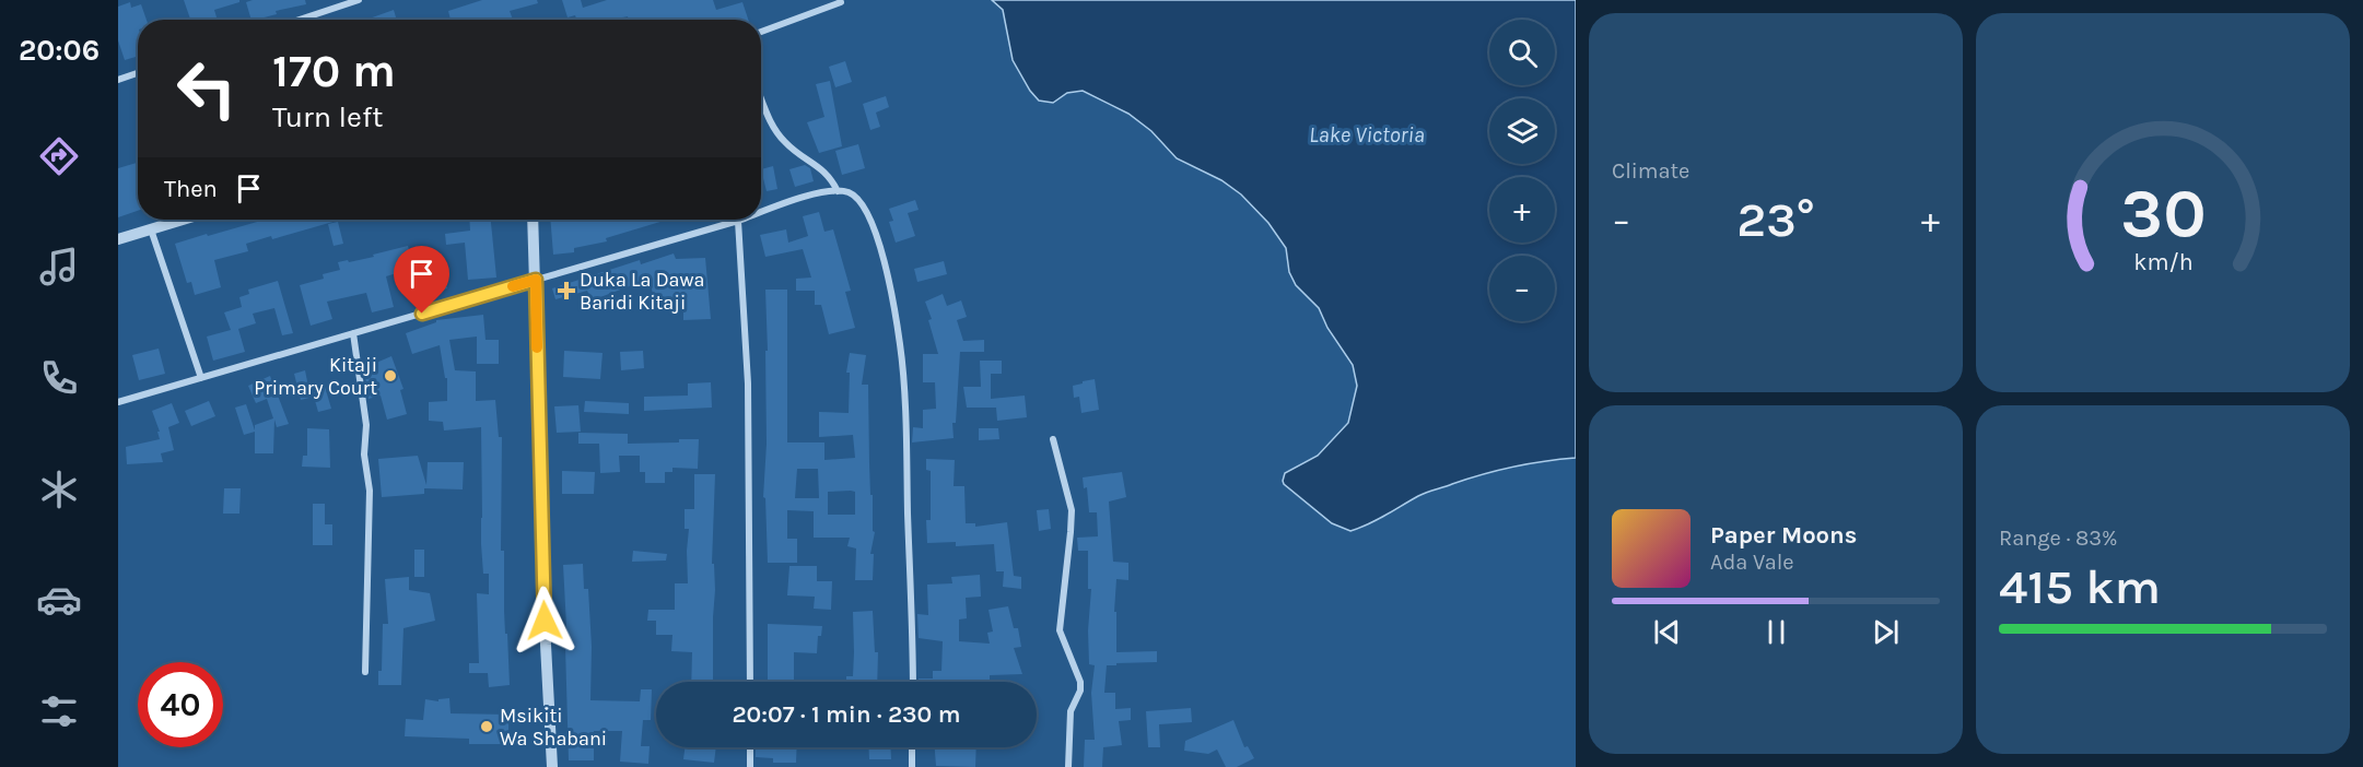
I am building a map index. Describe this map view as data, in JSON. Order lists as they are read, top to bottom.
{
  "water": ["Lake Victoria"],
  "places": {
    "health": ["Duka La Dawa Baridi Kitaji"],
    "other": ["Kitaji Primary Court", "Msikiti Wa Shabani"]
  },
  "page": {
    "tabs": "20:06",
    "tile": [
      "Climate",
      ["Range · 83%", "415 km"]
    ],
    "map_buttons": ["+", "−"],
    "turn": ["170 m", "Turn left"],
    "then": "Then",
    "heat": ["−", "23°", "+"],
    "song": ["Paper Moons", "Ada Vale"],
    "limit": "40",
    "trip": "20:07 · 1 min · 230 m",
    "gauge": ["30", "km/h"]
  }
}
